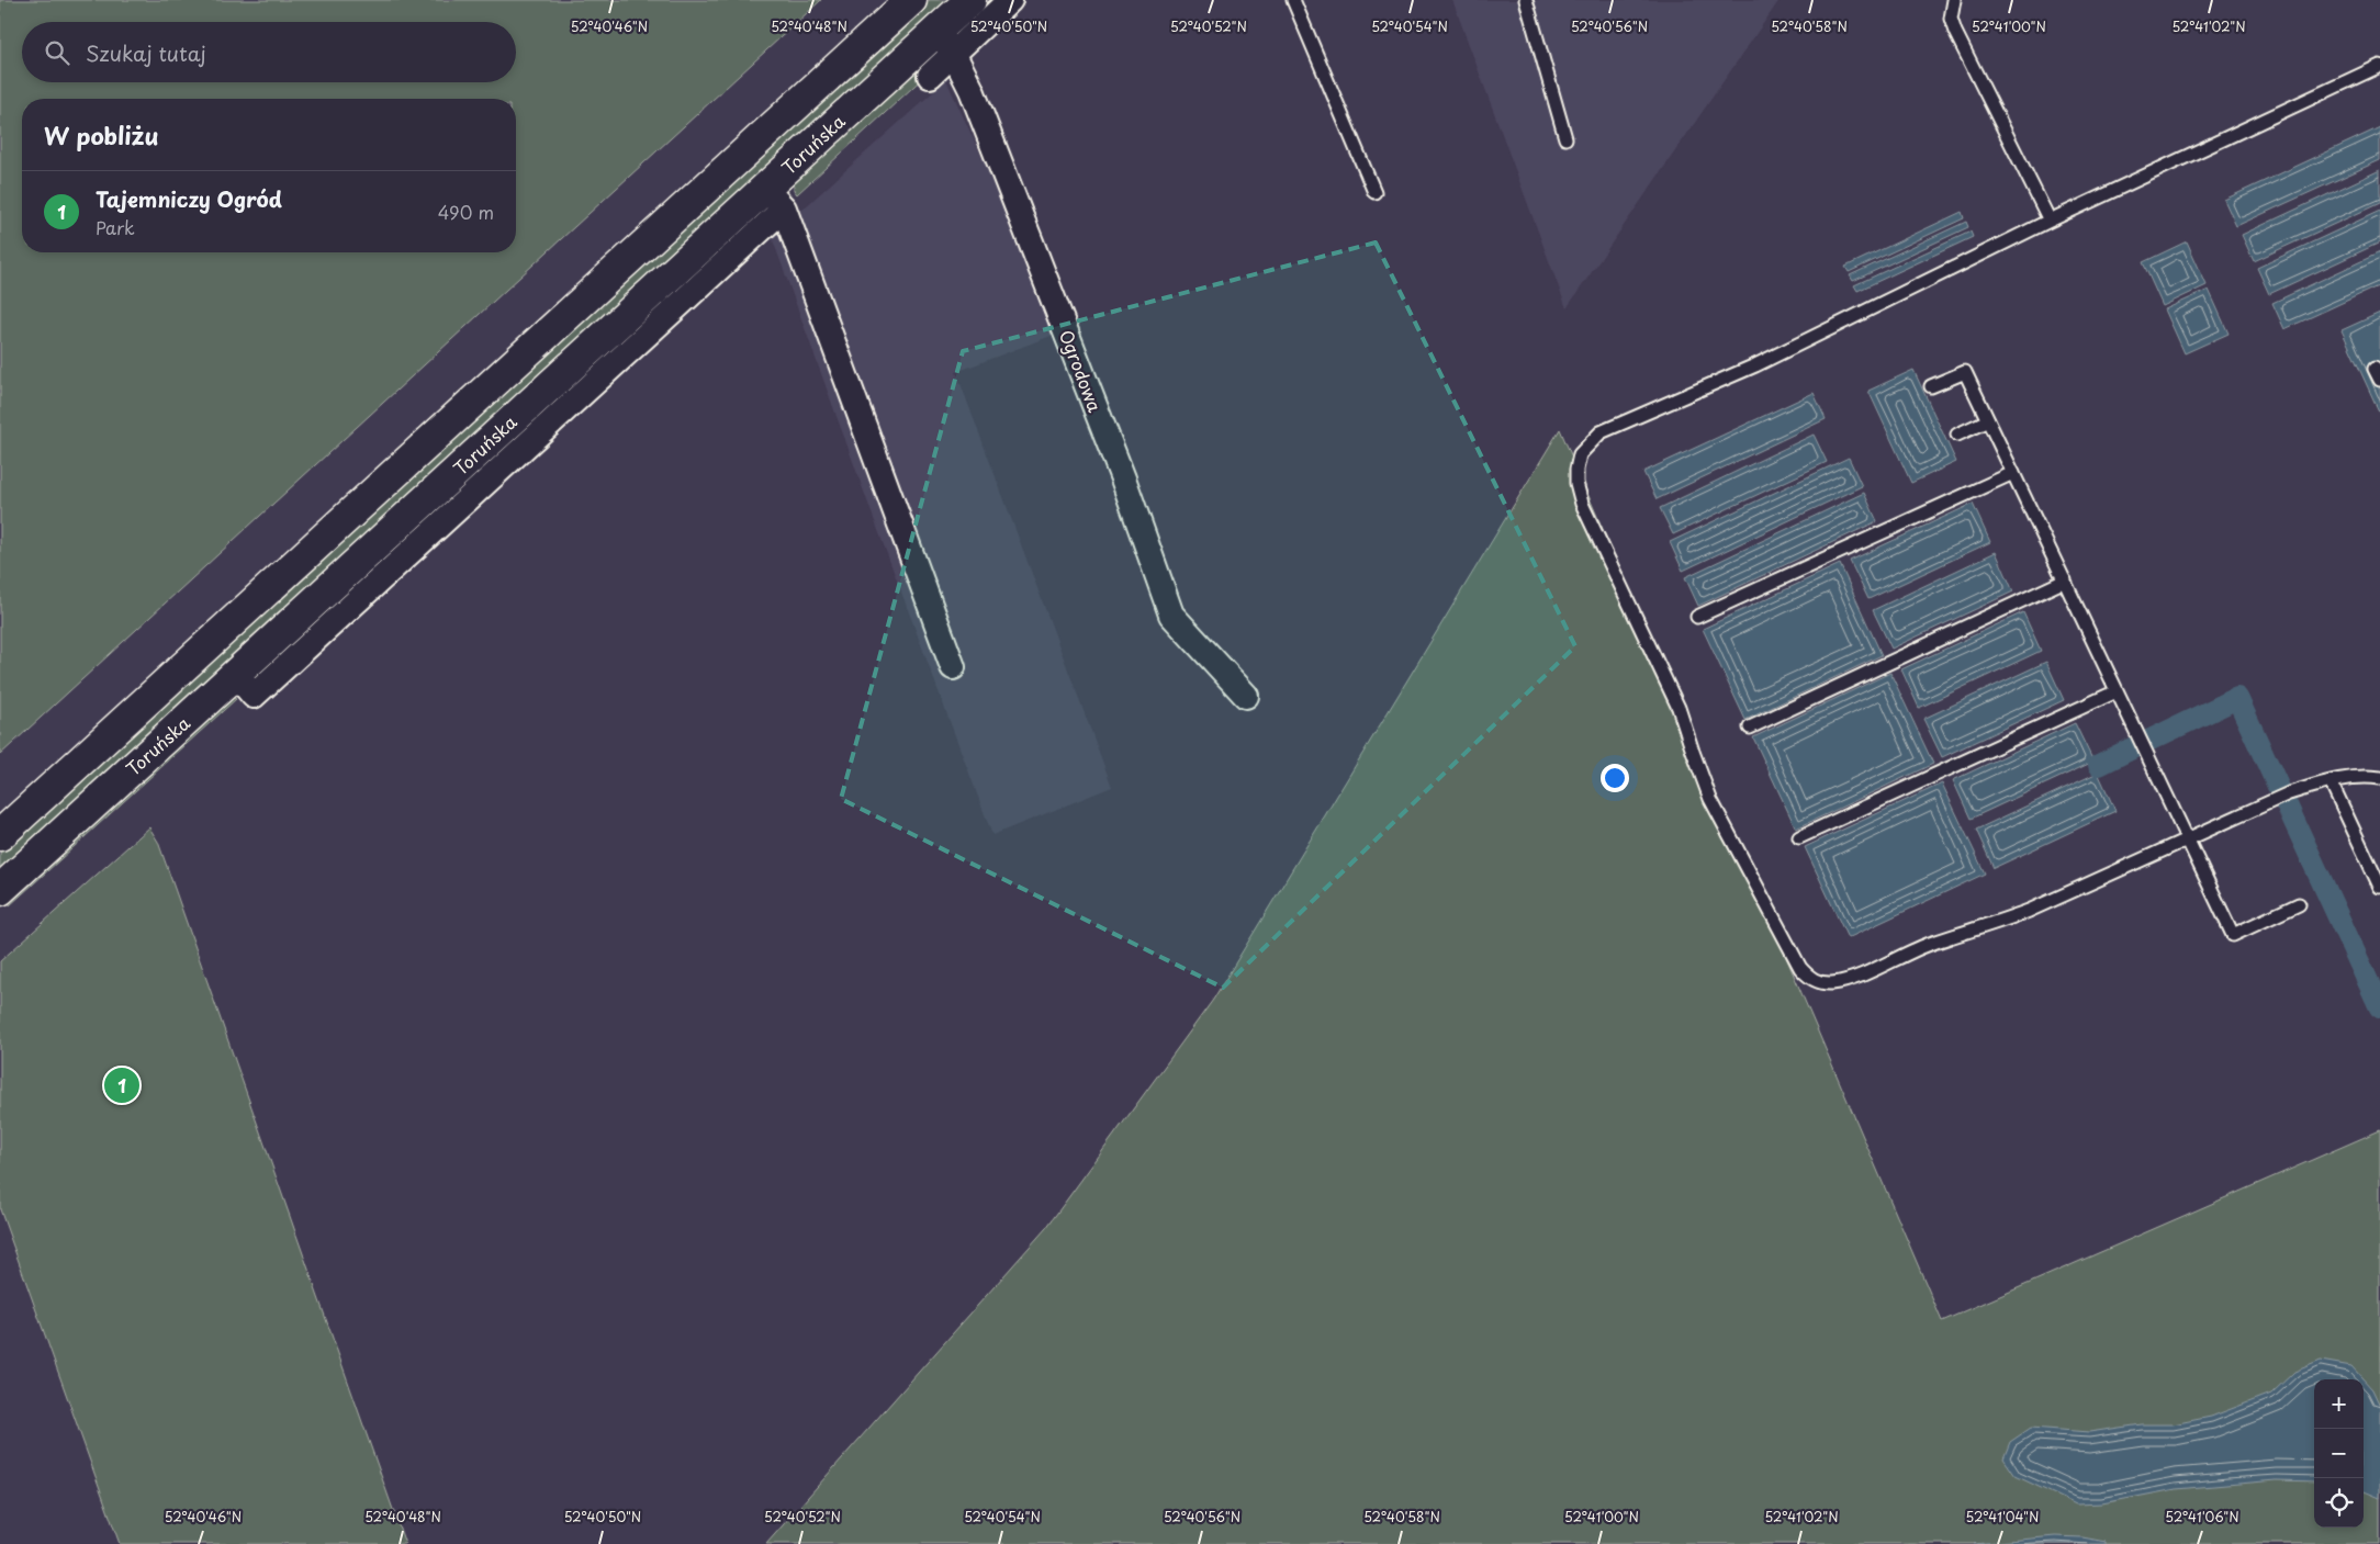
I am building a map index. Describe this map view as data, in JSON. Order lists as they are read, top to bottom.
{
  "streets": {
    "main road": ["Toruńska"],
    "street": ["Ogrodowa"]
  },
  "crossings": [
    ["Toruńska", "Ogrodowa"]
  ],
  "page": {
    "search": "Szukaj tutaj",
    "heading": "W pobliżu",
    "list": [
      {
        "mark": "1",
        "name": "Tajemniczy Ogród",
        "note": "Park",
        "value": "490 m"
      }
    ],
    "pins": "1",
    "map_buttons": ["+", "−"]
  },
  "coordinates": [
    "52°40'46\"N",
    "52°40'48\"N",
    "52°40'50\"N",
    "52°40'52\"N",
    "52°40'54\"N",
    "52°40'56\"N",
    "52°40'58\"N",
    "52°41'00\"N",
    "52°41'02\"N",
    "52°41'04\"N",
    "52°41'06\"N"
  ]
}
